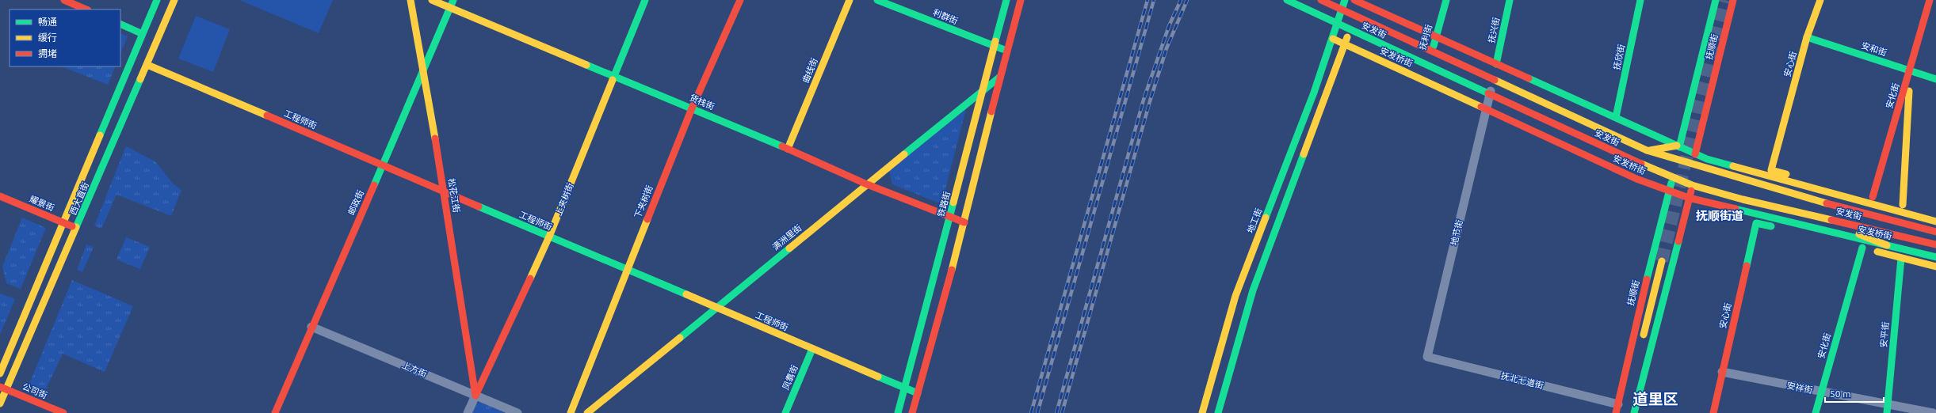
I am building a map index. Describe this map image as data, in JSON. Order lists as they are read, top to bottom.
{
  "streets": {
    "main road": [
      "利群街",
      "安发街",
      "抚兴街",
      "抚利街",
      "抚顺街",
      "安和街",
      "安发桥街",
      "抚欣街",
      "安心街",
      "曲线街",
      "安化街",
      "货栈街",
      "工程师街",
      "松花江街",
      "西大直街",
      "上夹树街",
      "下夹树街",
      "邮政街",
      "耀景街",
      "铁路街",
      "地工街",
      "满洲里街",
      "安平街",
      "凤翥街",
      "公司街"
    ],
    "street": [
      "地节街",
      "上方街",
      "抚北七道街",
      "安祥街"
    ]
  },
  "crossings": [
    ["利群街", "铁路街"],
    ["安发街", "抚顺街"],
    ["抚兴街", "地节街"],
    ["抚利街", "安发桥街"],
    ["抚顺街", "安发桥街"],
    ["抚顺街", "抚北七道街"],
    ["安和街", "安心街"],
    ["安和街", "安化街"],
    ["安发桥街", "地工街"],
    ["安发桥街", "地节街"],
    ["安心街", "安化街"],
    ["安心街", "安祥街"],
    ["曲线街", "货栈街"],
    ["安化街", "安平街"],
    ["安化街", "安祥街"],
    ["货栈街", "上夹树街"],
    ["货栈街", "下夹树街"],
    ["货栈街", "邮政街"],
    ["货栈街", "铁路街"],
    ["货栈街", "满洲里街"],
    ["工程师街", "松花江街"],
    ["工程师街", "西大直街"],
    ["工程师街", "上夹树街"],
    ["工程师街", "下夹树街"],
    ["工程师街", "邮政街"],
    ["工程师街", "铁路街"],
    ["工程师街", "满洲里街"],
    ["工程师街", "凤翥街"],
    ["松花江街", "上夹树街"],
    ["松花江街", "邮政街"],
    ["松花江街", "上方街"],
    ["西大直街", "耀景街"],
    ["西大直街", "公司街"],
    ["上夹树街", "上方街"],
    ["邮政街", "上方街"],
    ["铁路街", "满洲里街"],
    ["地节街", "抚北七道街"],
    ["安平街", "安祥街"]
  ],
  "districts": ["抚顺街道", "道里区"],
  "legend": ["畅通", "缓行", "拥堵"],
  "scale_bar": "50 m"
}
